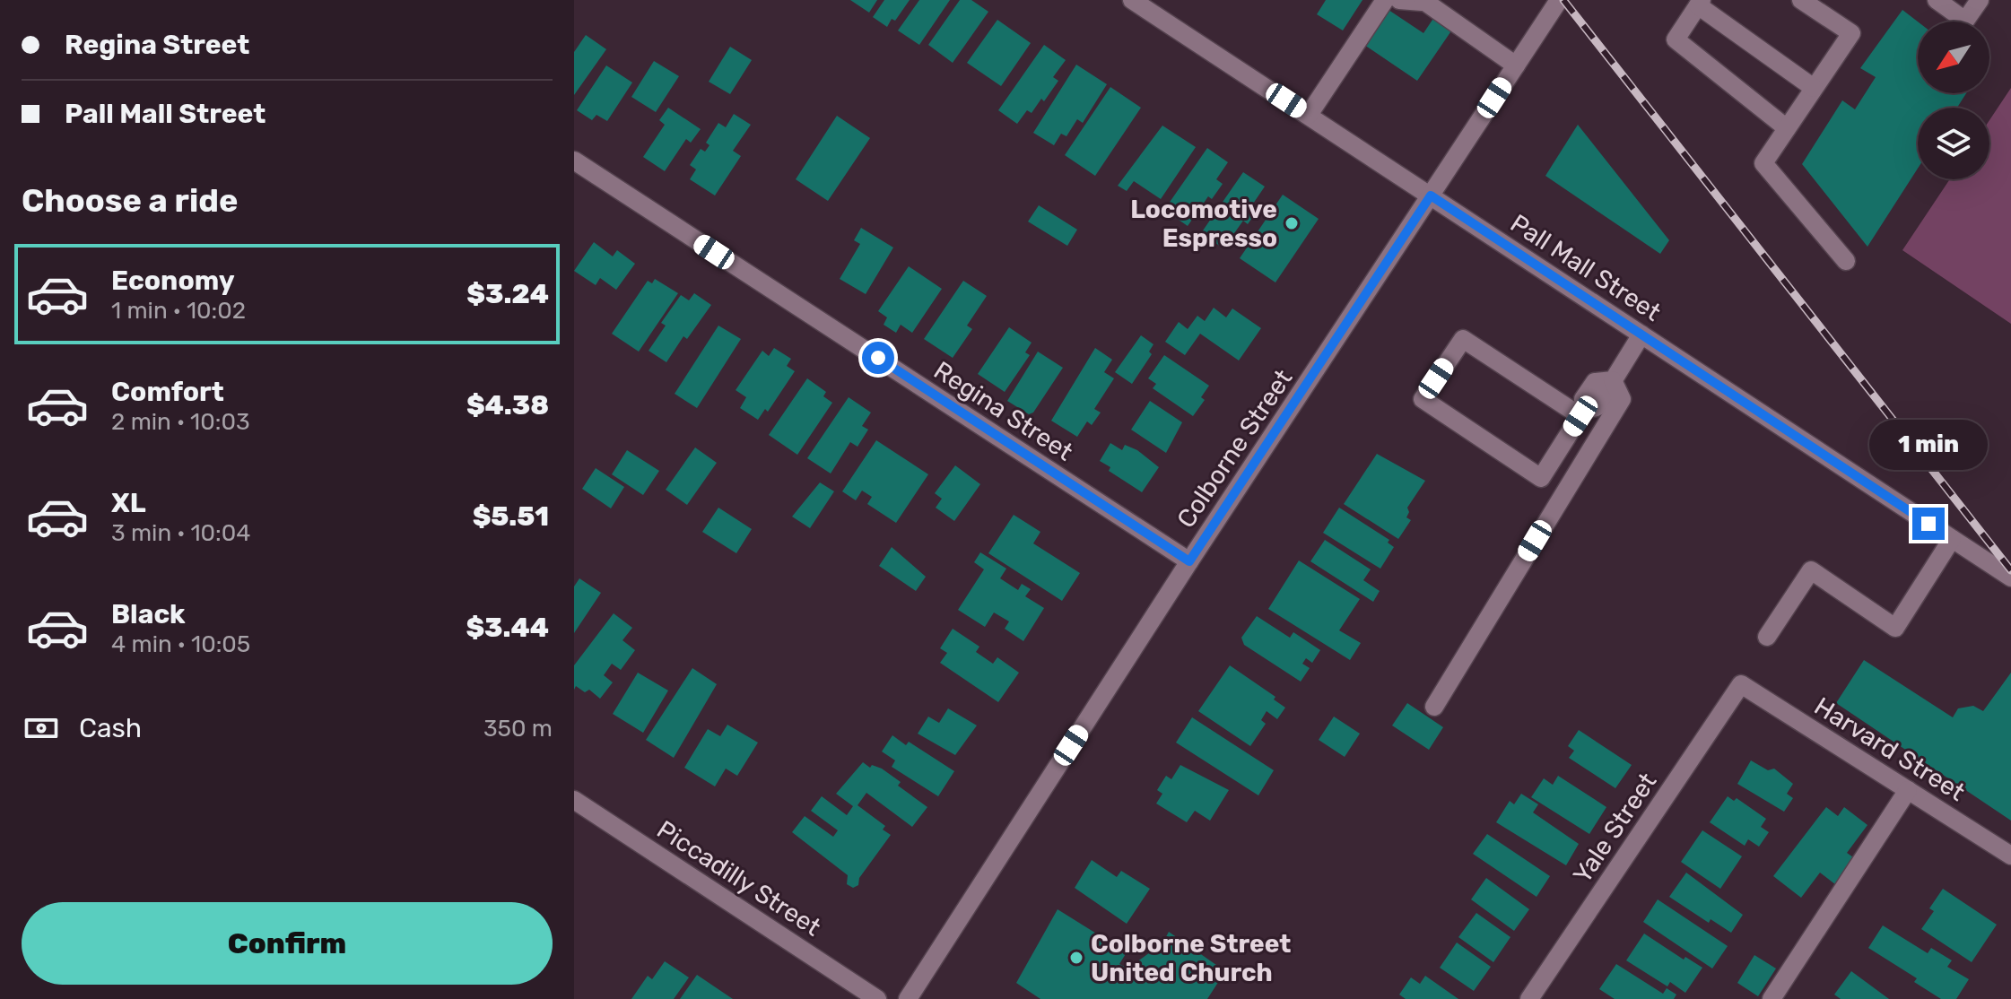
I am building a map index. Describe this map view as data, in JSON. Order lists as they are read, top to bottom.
{
  "streets": {
    "street": [
      "Pall Mall Street",
      "Regina Street",
      "Colborne Street",
      "Harvard Street",
      "Yale Street",
      "Piccadilly Street"
    ]
  },
  "crossings": [
    ["Pall Mall Street", "Colborne Street"],
    ["Regina Street", "Colborne Street"],
    ["Harvard Street", "Yale Street"]
  ],
  "places": ["Locomotive Espresso", "Colborne Street United Church"],
  "north": "bottom left",
  "page": {
    "banner": ["Regina Street", "Pall Mall Street"],
    "heading": "Choose a ride",
    "list": [
      {
        "name": "Economy",
        "note": "1 min · 10:02",
        "value": "$3.24"
      },
      {
        "name": "Comfort",
        "note": "2 min · 10:03",
        "value": "$4.38"
      },
      {
        "name": "XL",
        "note": "3 min · 10:04",
        "value": "$5.51"
      },
      {
        "name": "Black",
        "note": "4 min · 10:05",
        "value": "$3.44"
      }
    ],
    "bubble": "1 min",
    "pay": ["Cash", "350 m"],
    "buttons": "Confirm"
  }
}
